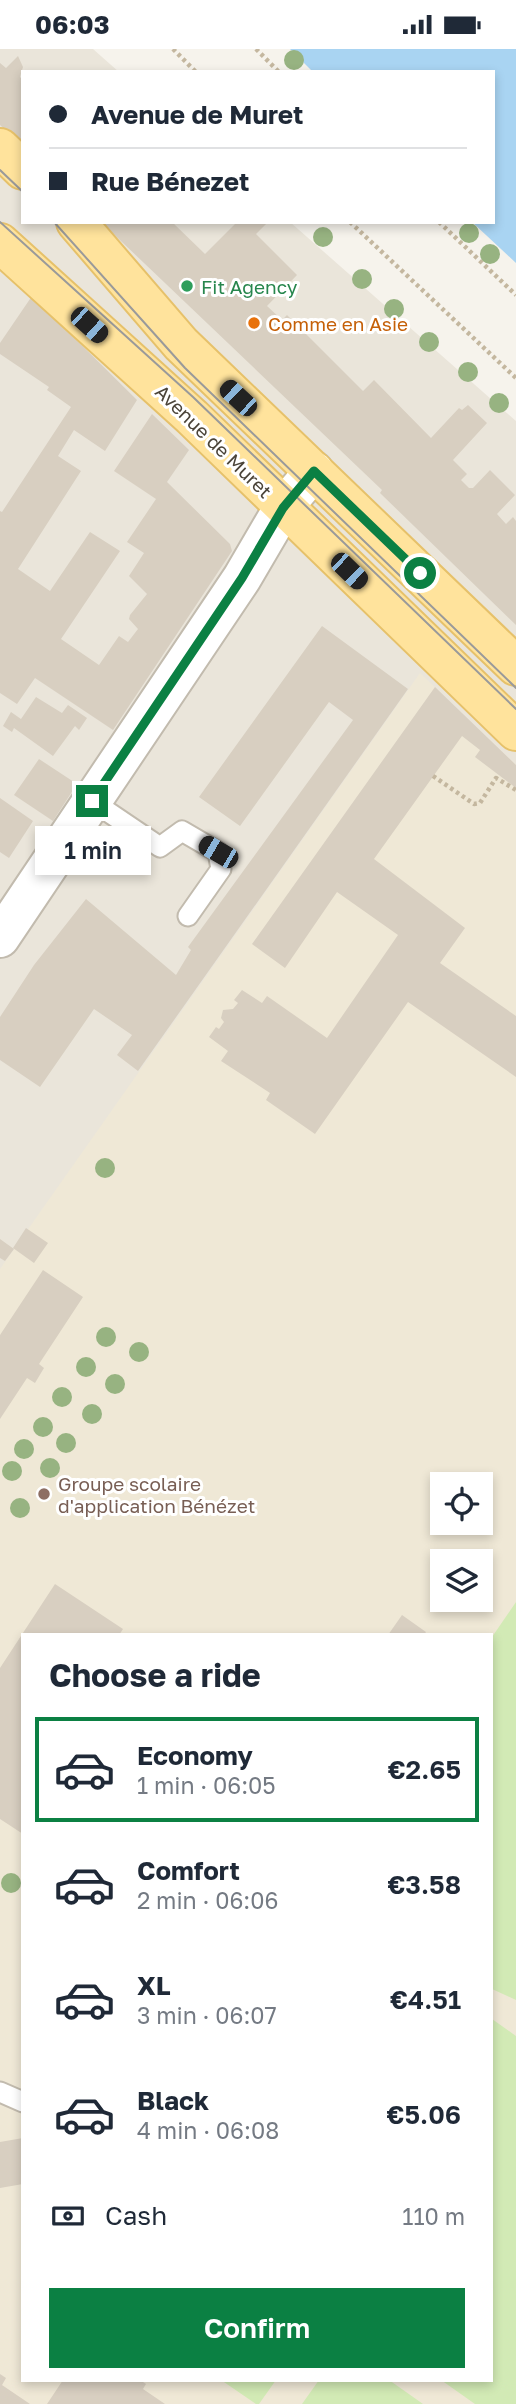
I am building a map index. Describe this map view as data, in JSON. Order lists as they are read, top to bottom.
{
  "streets": {
    "main road": ["Avenue de Muret"]
  },
  "places": ["Fit Agency", "Comme en Asie", "Groupe scolaire d'application Bénézet"],
  "page": {
    "status": "06:03",
    "banner": ["Avenue de Muret", "Rue Bénezet"],
    "bubble": "1 min",
    "heading": "Choose a ride",
    "list": [
      {
        "name": "Economy",
        "note": "1 min · 06:05",
        "value": "€2.65"
      },
      {
        "name": "Comfort",
        "note": "2 min · 06:06",
        "value": "€3.58"
      },
      {
        "name": "XL",
        "note": "3 min · 06:07",
        "value": "€4.51"
      },
      {
        "name": "Black",
        "note": "4 min · 06:08",
        "value": "€5.06"
      }
    ],
    "pay": ["Cash", "110 m"],
    "buttons": "Confirm"
  }
}
